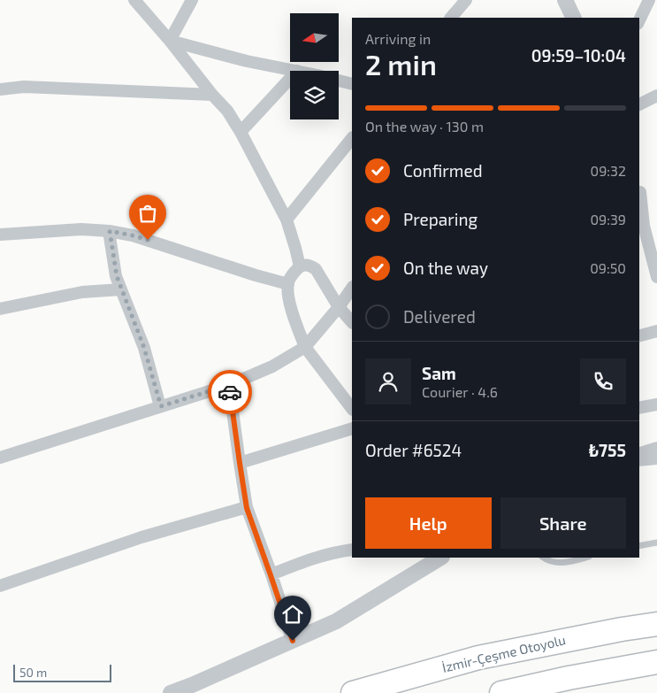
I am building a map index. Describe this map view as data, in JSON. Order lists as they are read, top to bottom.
{
  "streets": {
    "highway": ["İzmir-Çeşme Otoyolu"]
  },
  "scale_bar": "50 m",
  "north": "left",
  "page": {
    "heading": ["2 min", "Arriving in", "09:59–10:04"],
    "panel": [
      "Sam",
      "Courier · 4.6",
      "Order #6524",
      "₺755"
    ],
    "bar": "On the way · 130 m",
    "list": [
      ["Confirmed", "09:32"],
      ["Preparing", "09:39"],
      ["On the way", "09:50"],
      "Delivered"
    ],
    "buttons": ["Help", "Share"],
    "scale": "50 m"
  }
}
